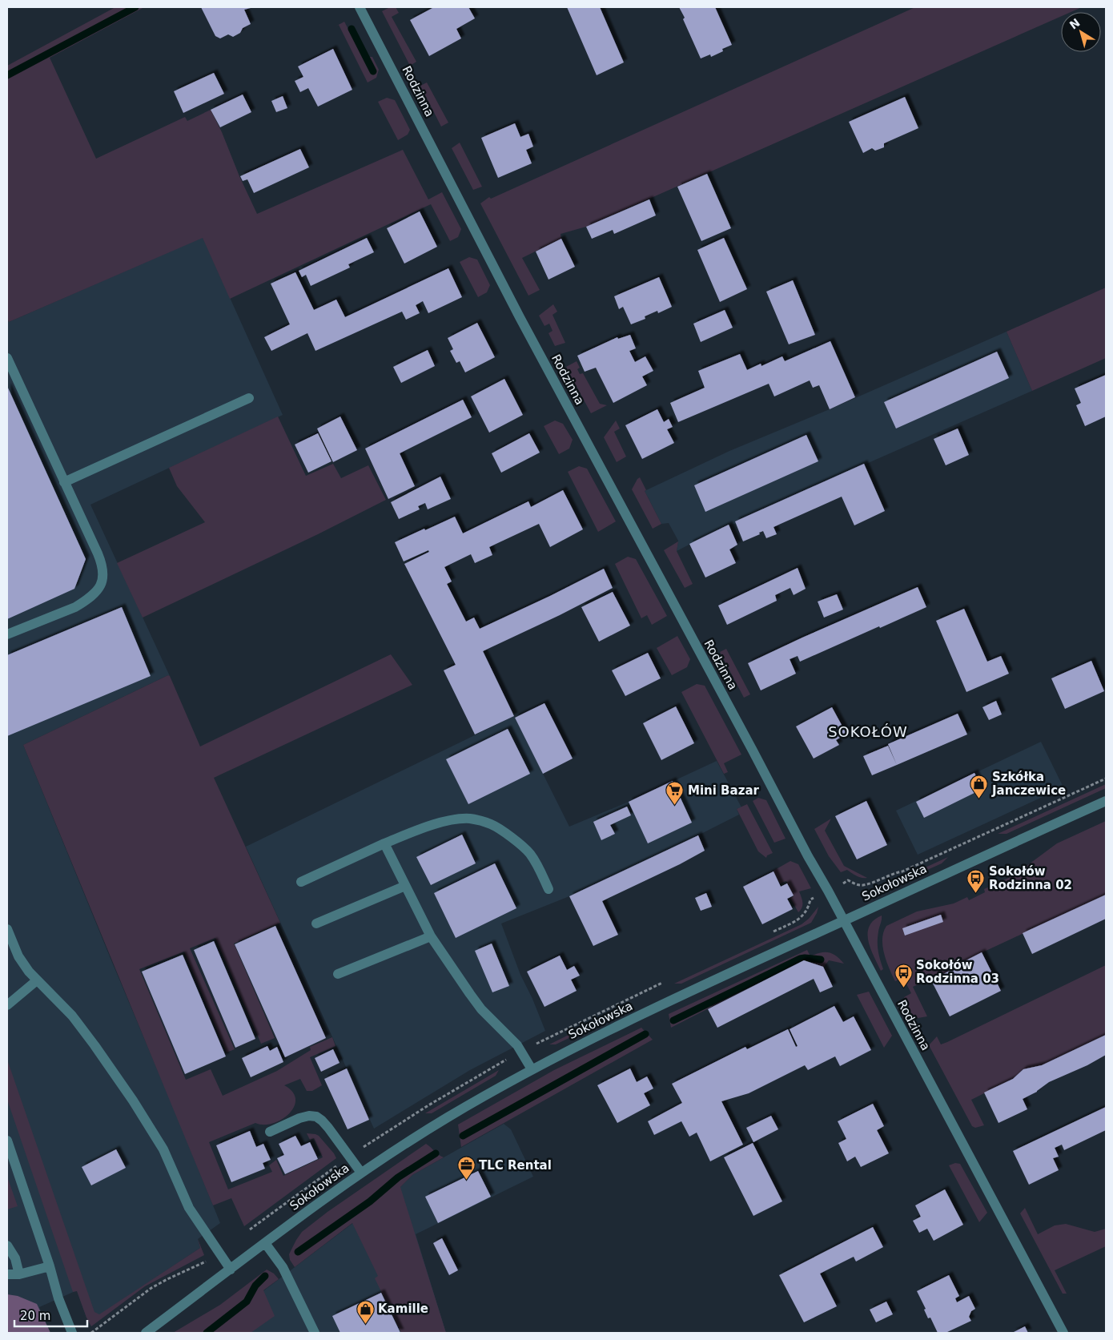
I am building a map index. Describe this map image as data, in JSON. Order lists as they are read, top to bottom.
{
  "streets": {
    "street": ["Rodzinna", "Sokołowska"]
  },
  "crossings": [
    ["Rodzinna", "Sokołowska"]
  ],
  "districts": ["SOKOŁÓW"],
  "places": {
    "shop": ["Szkółka Janczewice", "Kamille"],
    "supermarket": ["Mini Bazar"],
    "bus stop": ["Sokołów Rodzinna 02", "Sokołów Rodzinna 03"],
    "office": ["TLC Rental"]
  },
  "scale_bar": "20 m",
  "north": "top left"
}
